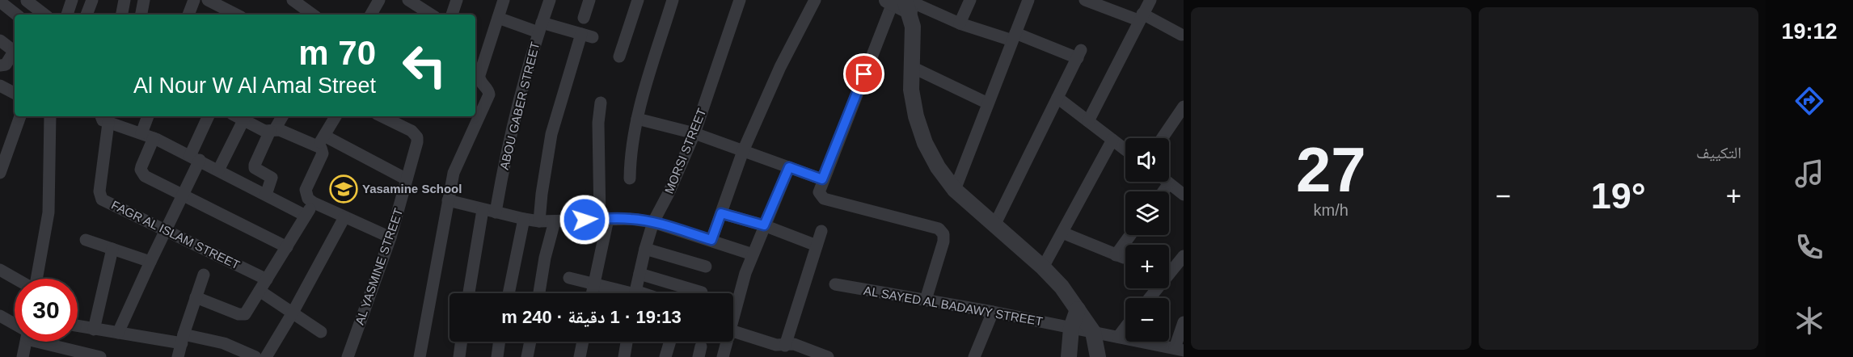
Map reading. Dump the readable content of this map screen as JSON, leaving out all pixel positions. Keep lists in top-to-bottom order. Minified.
{"streets":{"street":["ABOU GABER STREET","MORSI STREET","FAGR AL ISLAM STREET","AL YASMINE STREET","AL SAYED AL BADAWY STREET"]},"places":{"school or university":["Yasamine School"]},"page":{"tabs":"19:12","tile":["التكييف",["27","km/h"]],"turn":["70 m","Al Nour W Al Amal Street"],"map_buttons":["+","−"],"heat":["−","19°","+"],"limit":"30","trip":"19:13 · 1 دقيقة · 240 m"}}
